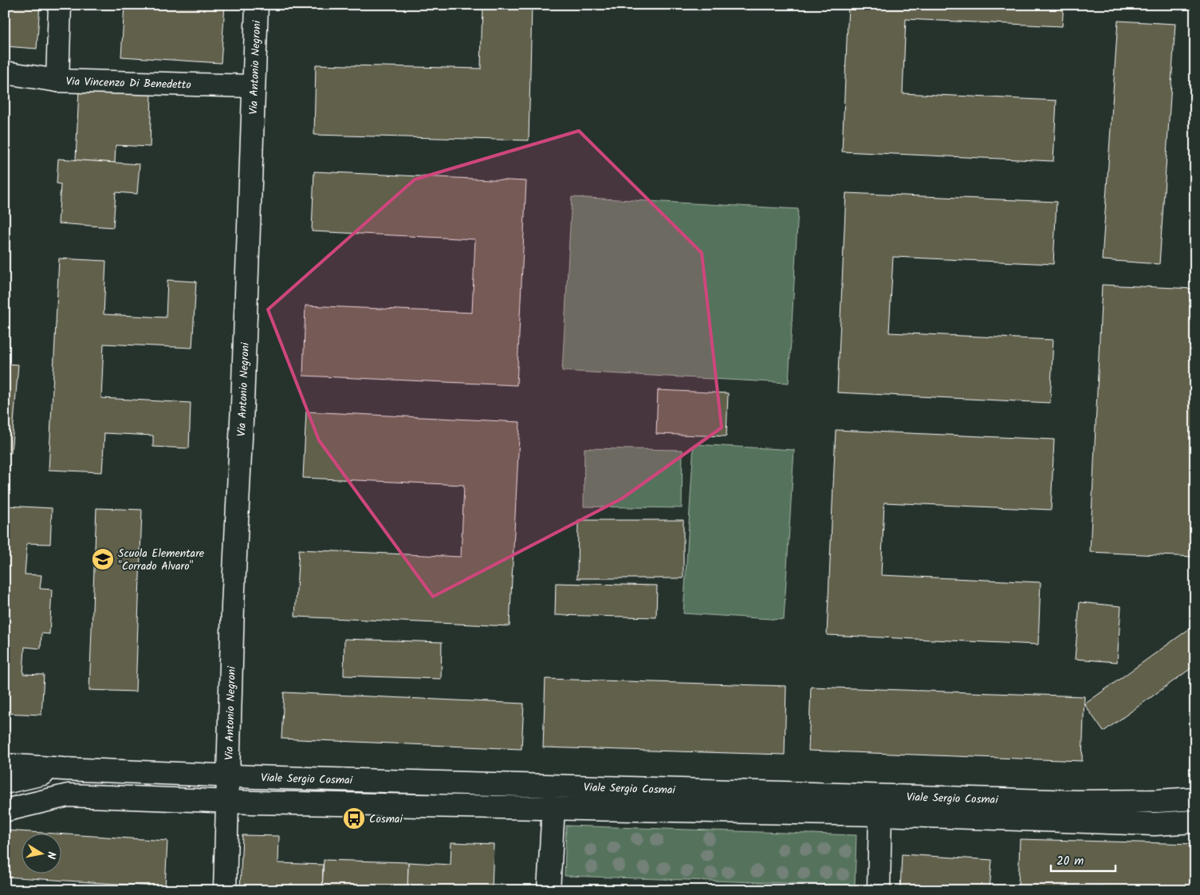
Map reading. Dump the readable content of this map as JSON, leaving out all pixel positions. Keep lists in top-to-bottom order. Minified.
{"streets":{"street":["Via Antonio Negroni","Via Vincenzo Di Benedetto","Viale Sergio Cosmai"]},"crossings":[["Via Antonio Negroni","Via Vincenzo Di Benedetto"],["Via Antonio Negroni","Viale Sergio Cosmai"]],"places":{"school or university":["Scuola Elementare \"Corrado Alvaro\""],"bus stop":["Cosmai"]},"scale_bar":"20 m","north":"right"}
